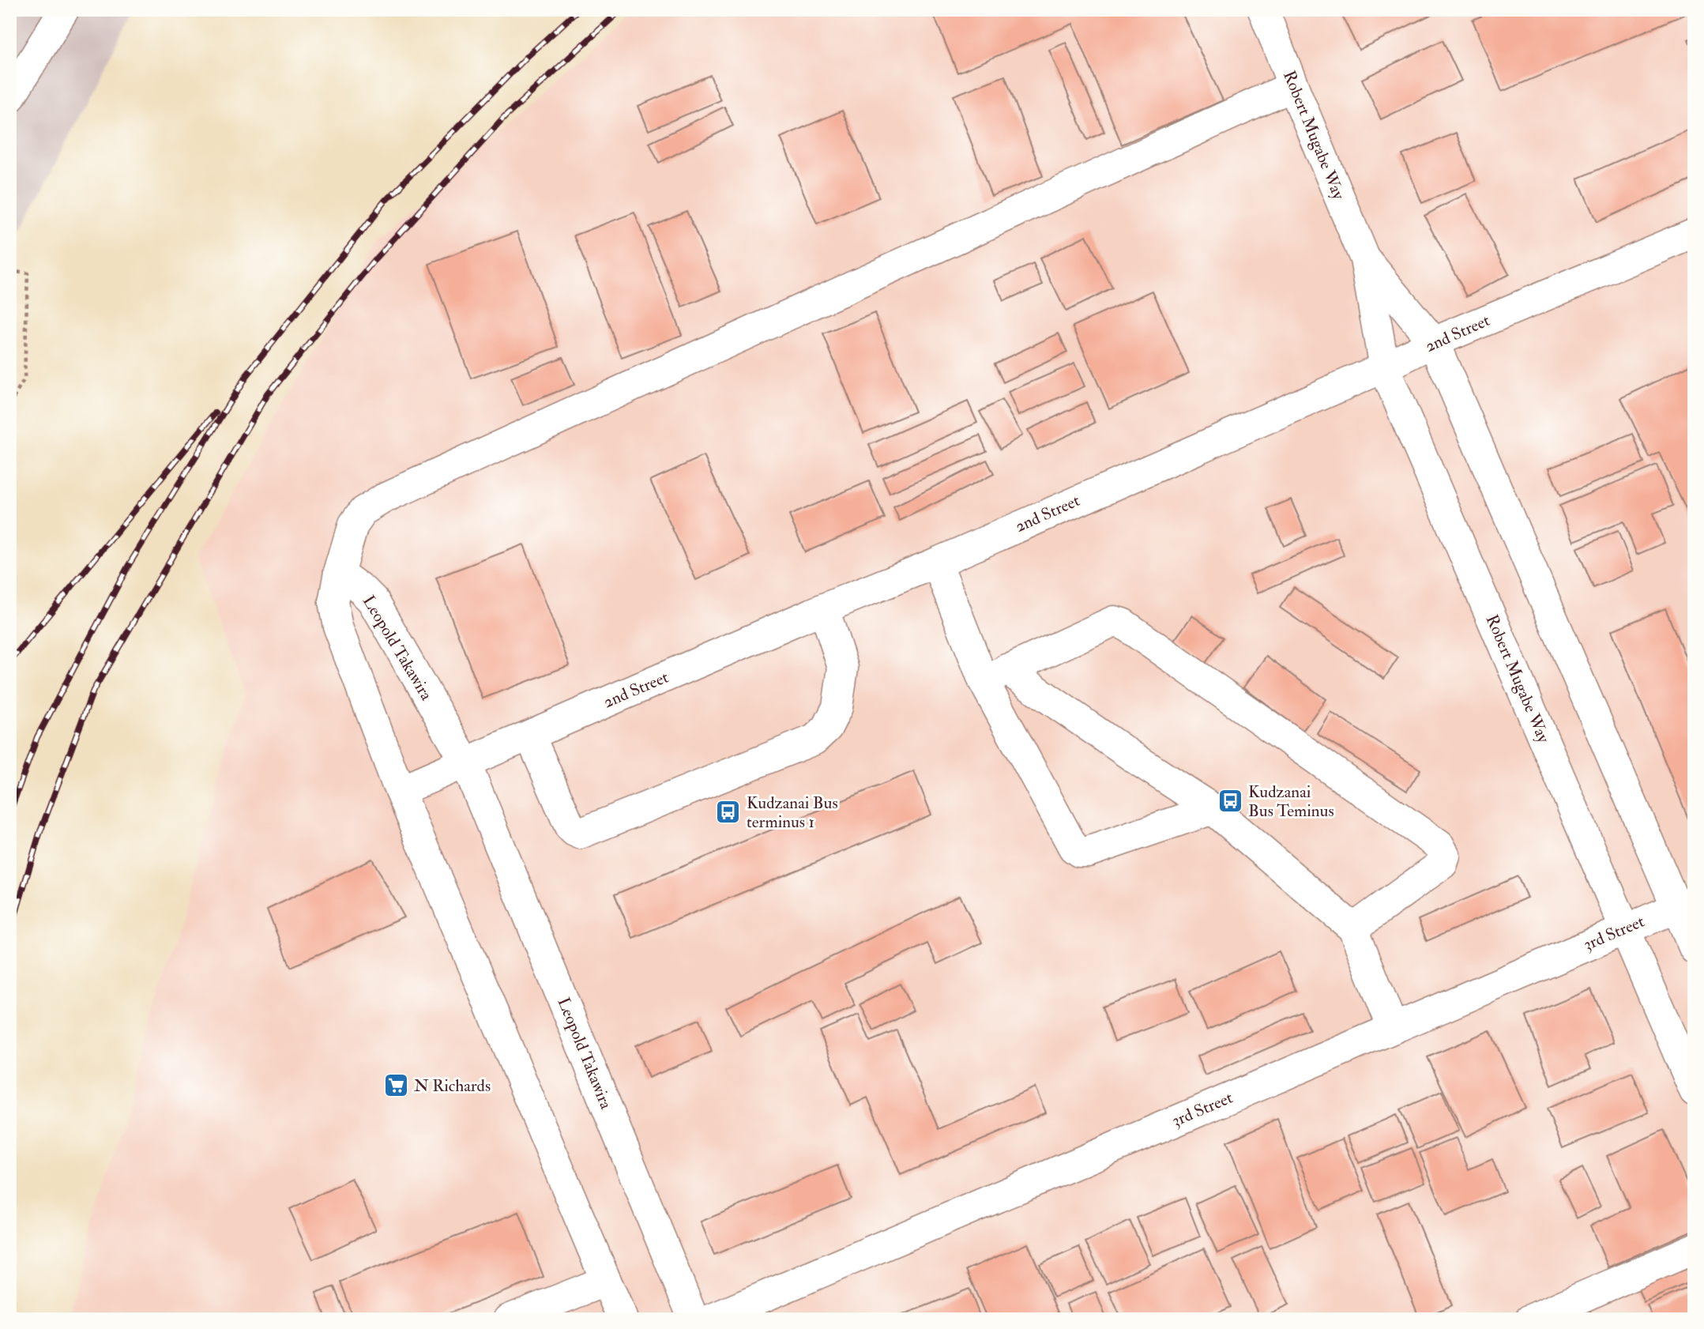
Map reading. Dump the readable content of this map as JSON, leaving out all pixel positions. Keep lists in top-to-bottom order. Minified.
{"streets":{"street":["Robert Mugabe Way","2nd Street","Leopold Takawira","3rd Street"]},"crossings":[["Robert Mugabe Way","2nd Street"],["Robert Mugabe Way","3rd Street"],["2nd Street","Leopold Takawira"]],"places":{"bus stop":["Kudzanai Bus Teminus","Kudzanai Bus terminus 1"],"supermarket":["N Richards"]}}
